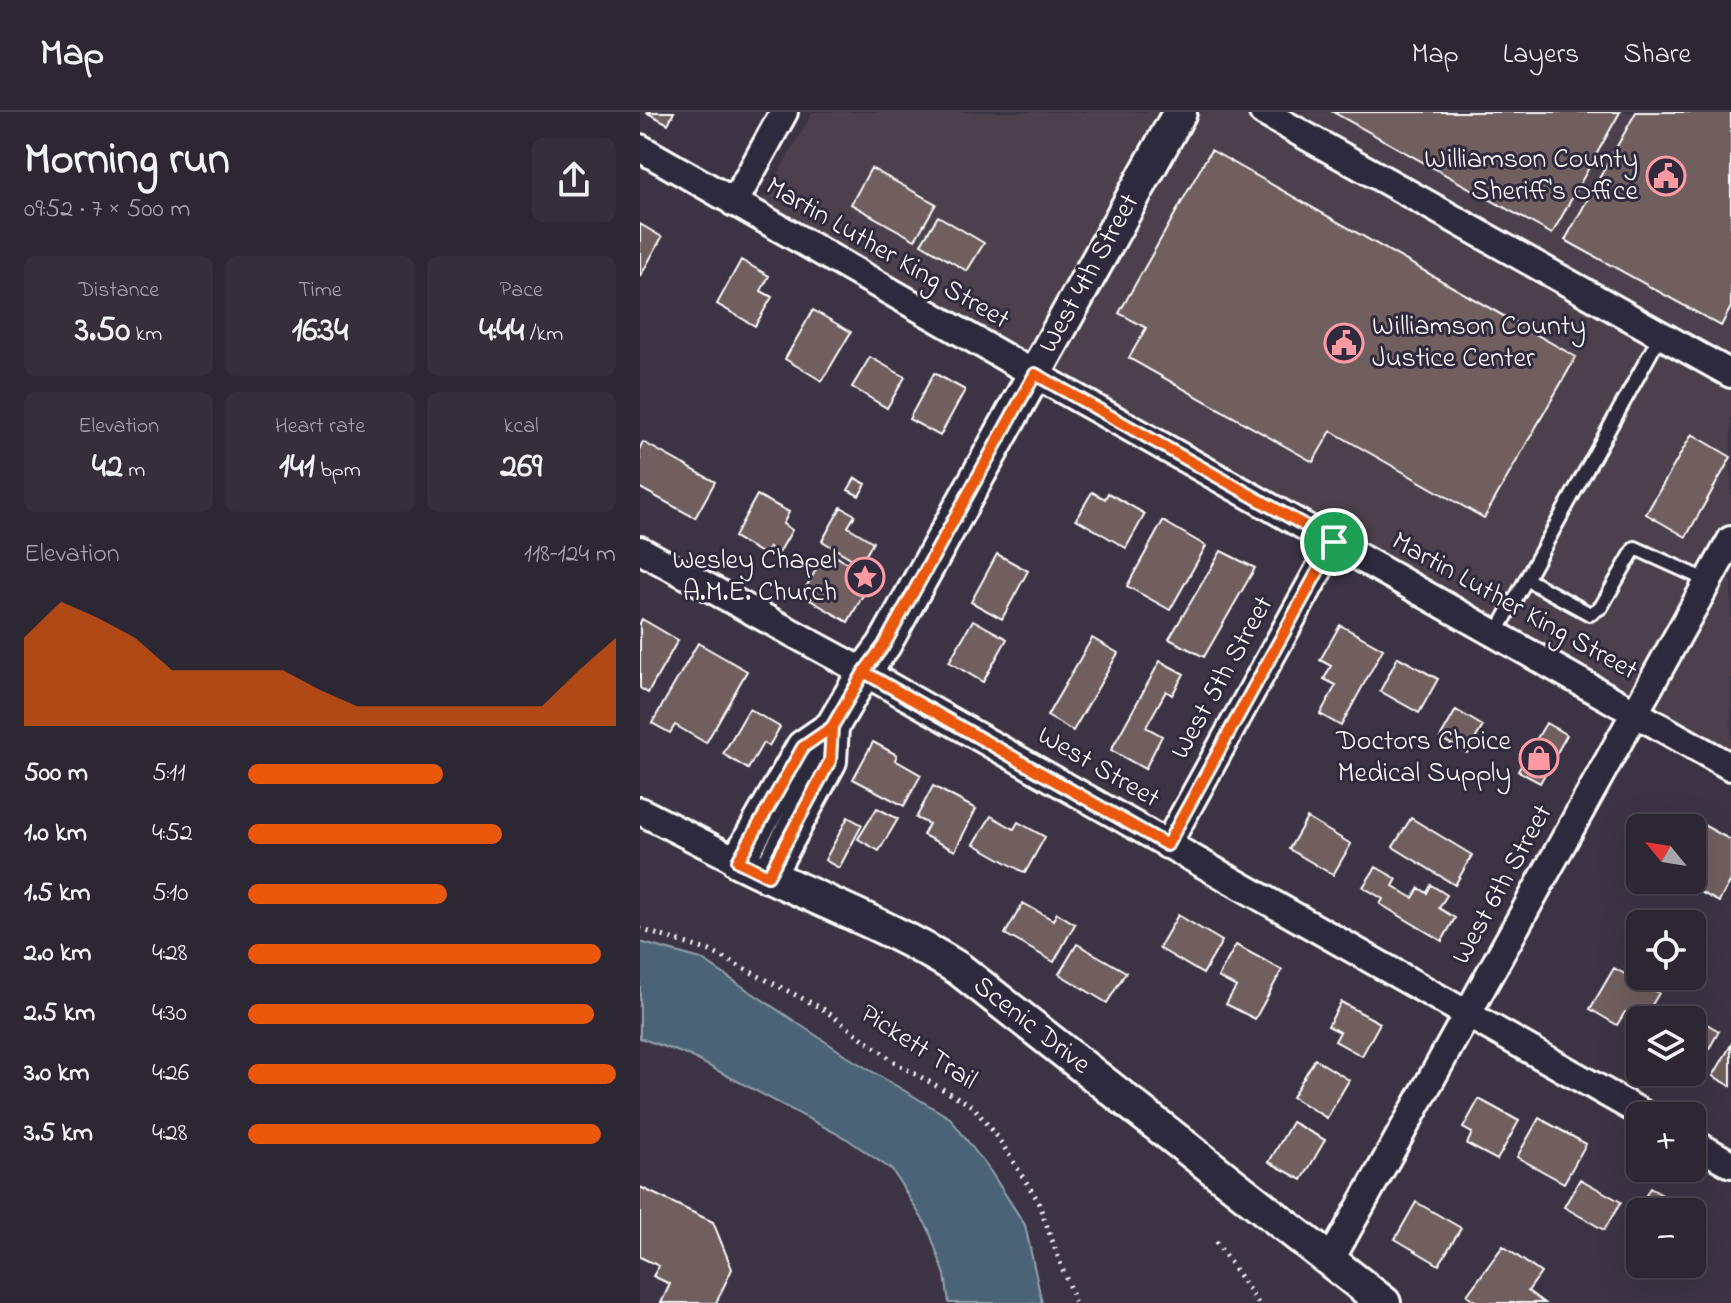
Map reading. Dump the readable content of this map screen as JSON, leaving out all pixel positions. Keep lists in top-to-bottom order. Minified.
{"streets":{"street":["Martin Luther King Street","West 4th Street","West 5th Street","West Street","West 6th Street","Scenic Drive"],"path":["Pickett Trail"]},"crossings":[["Martin Luther King Street","West 4th Street"],["Martin Luther King Street","West 5th Street"],["Martin Luther King Street","West 6th Street"],["West 4th Street","West Street"],["West 4th Street","Scenic Drive"],["West 5th Street","West Street"],["West Street","West 6th Street"],["West 6th Street","Scenic Drive"]],"places":{"public building":["Williamson County Sheriff's Office","Williamson County Justice Center"],"place":["Wesley Chapel A.M.E. Church"],"shop":["Doctors Choice Medical Supply"]},"north":"top left","page":{"header":"Map","nav":["Map","Layers","Share"],"heading":["Morning run","09:52 · 7 × 500 m"],"stats":[["Distance","3.50 km"],["Time","16:34"],["Pace","4:44 /km"],["Elevation","42 m"],["Heart rate","141 bpm"],["kcal","269"]],"chart":["Elevation","118–124 m"],"list":[{"name":"500 m","note":"5:11"},{"name":"1.0 km","note":"4:52"},{"name":"1.5 km","note":"5:10"},{"name":"2.0 km","note":"4:28"},{"name":"2.5 km","note":"4:30"},{"name":"3.0 km","note":"4:26"},{"name":"3.5 km","note":"4:28"}],"map_buttons":["+","−"]}}
